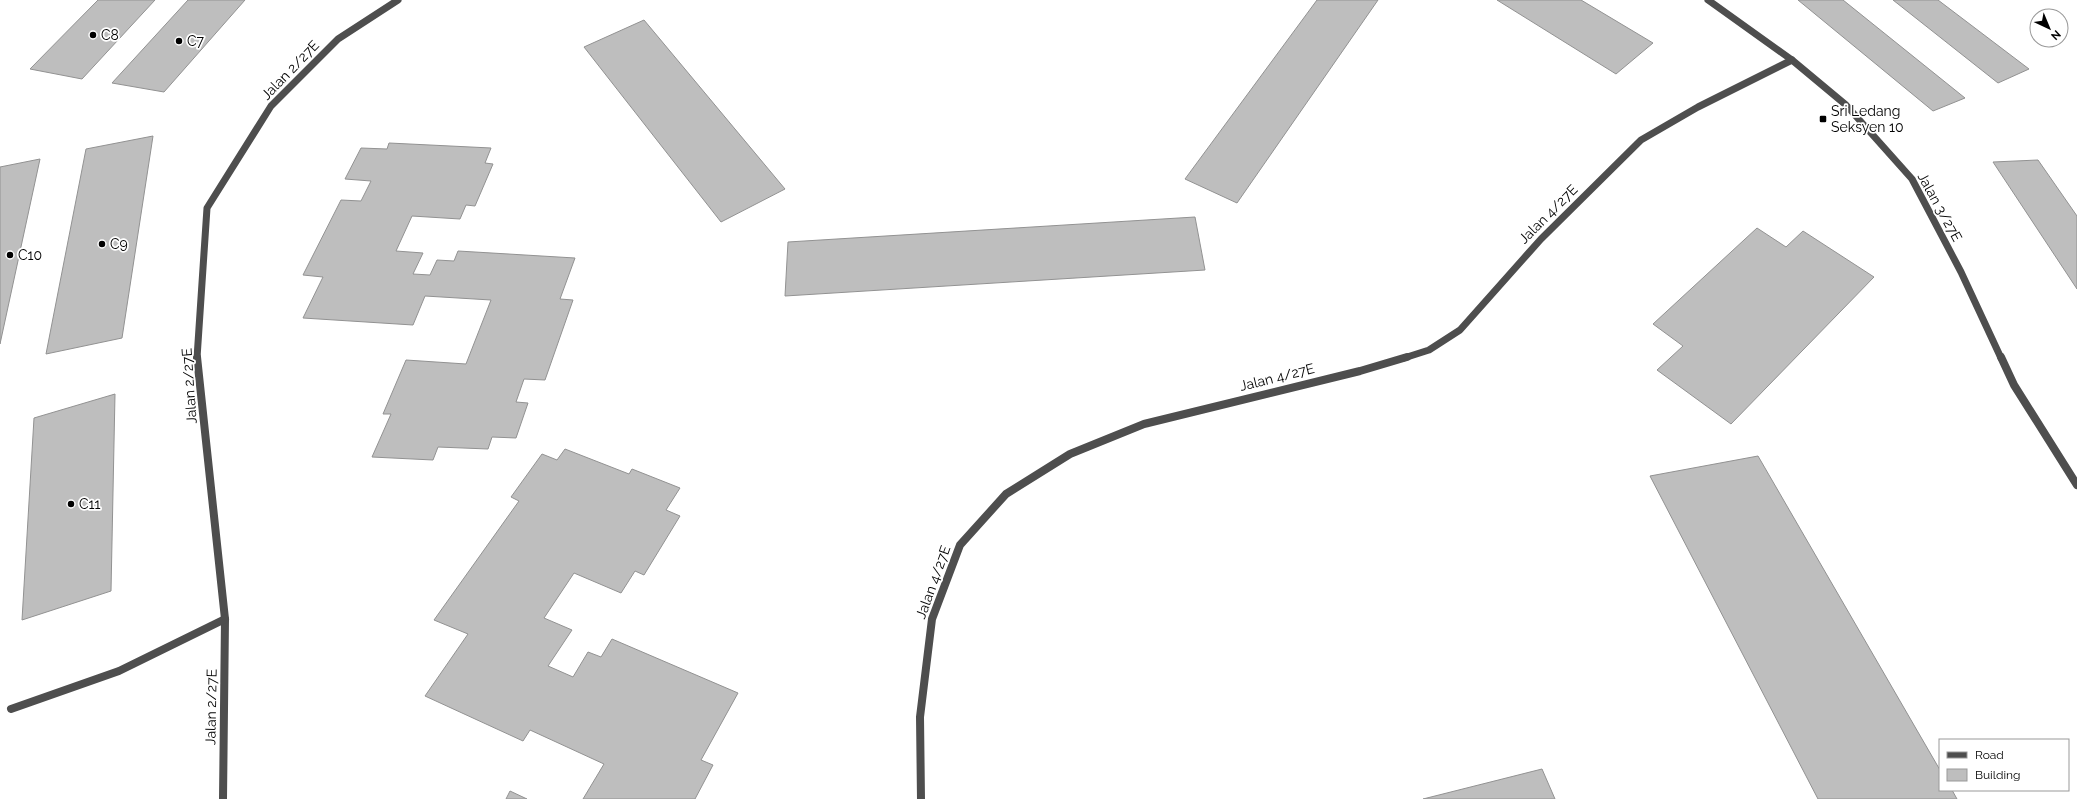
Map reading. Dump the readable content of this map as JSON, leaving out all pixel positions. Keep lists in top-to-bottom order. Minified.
{"streets":{"street":["Jalan 2/27E","Jalan 3/27E","Jalan 4/27E"]},"crossings":[["Jalan 3/27E","Jalan 4/27E"]],"places":{"other":["C8","C7","C9","C10","C11"],"transit":["Sri Ledang Seksyen 10"]},"legend":["Road","Building"],"north":"bottom right"}
